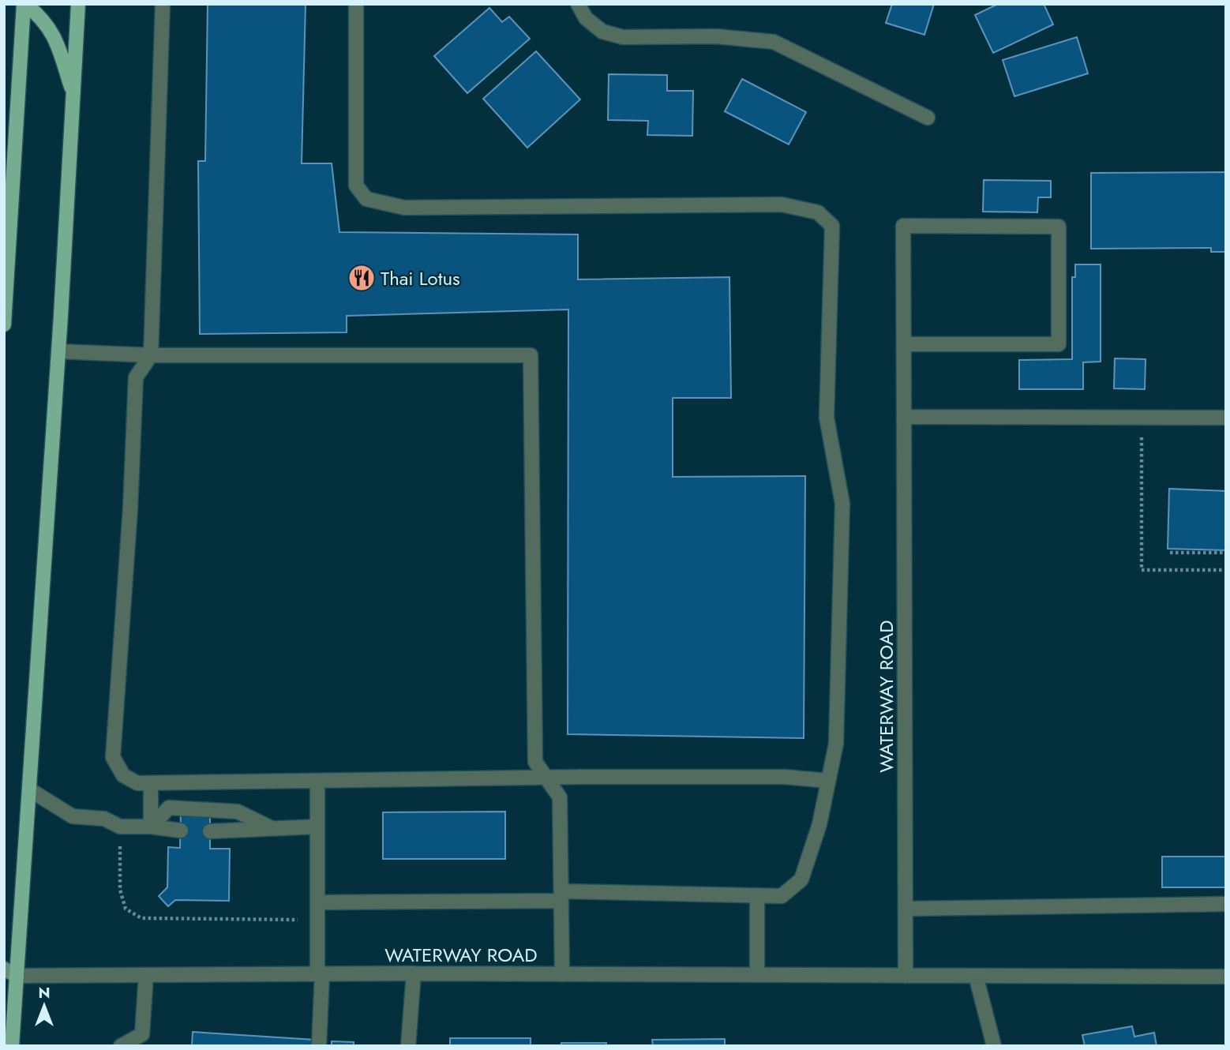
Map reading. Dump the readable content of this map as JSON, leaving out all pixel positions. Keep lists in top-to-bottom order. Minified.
{"streets":{"street":["WATERWAY ROAD"]},"places":{"restaurant":["Thai Lotus"]},"north":"top"}
